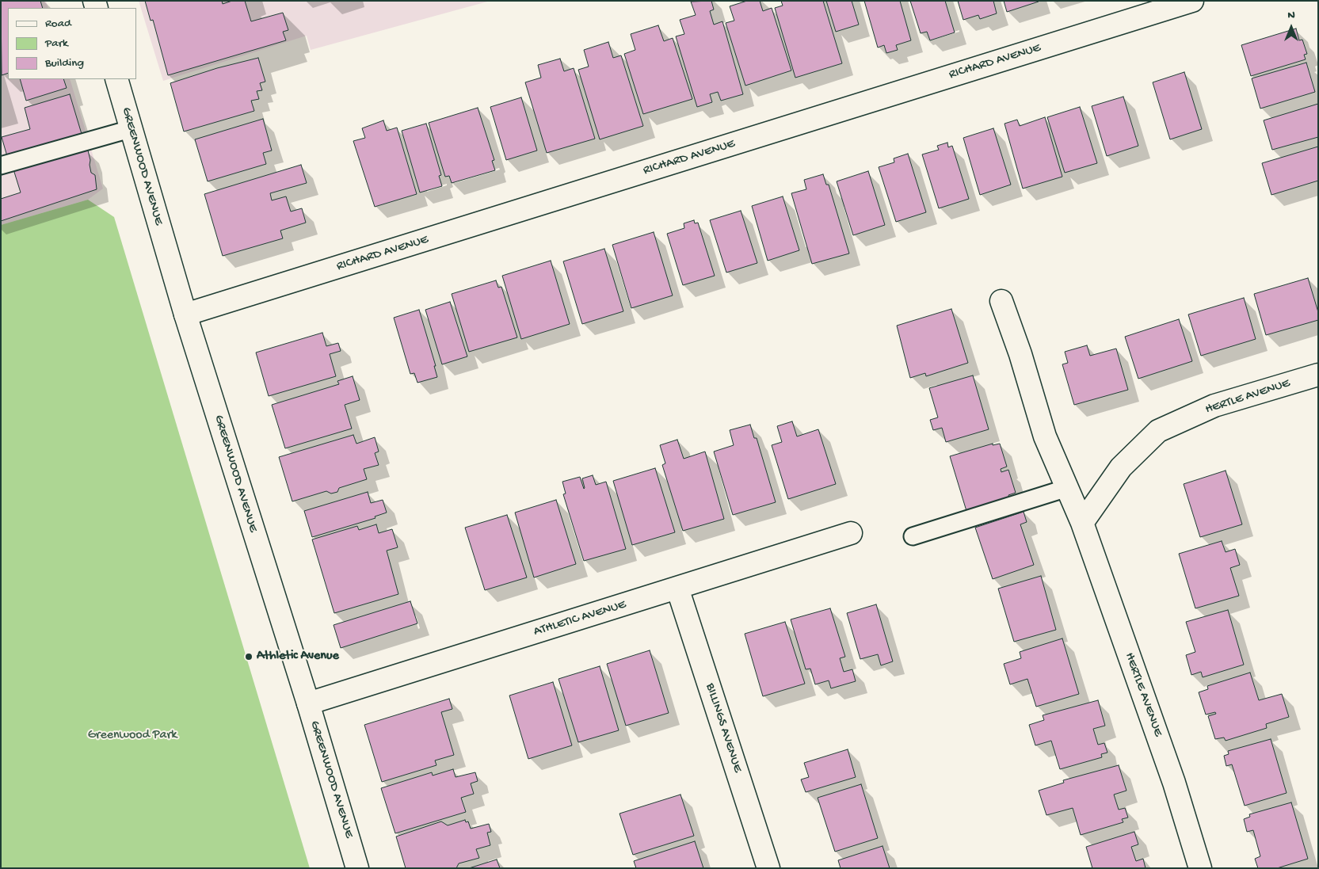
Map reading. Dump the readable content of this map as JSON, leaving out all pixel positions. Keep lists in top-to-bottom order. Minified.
{"streets":{"street":["RICHARD AVENUE","GREENWOOD AVENUE","HERTLE AVENUE","ATHLETIC AVENUE","BILLINGS AVENUE"]},"crossings":[["RICHARD AVENUE","GREENWOOD AVENUE"],["GREENWOOD AVENUE","ATHLETIC AVENUE"],["ATHLETIC AVENUE","BILLINGS AVENUE"]],"parks":["Greenwood Park"],"places":["Athletic Avenue"],"legend":["Road","Park","Building"],"north":"top"}
